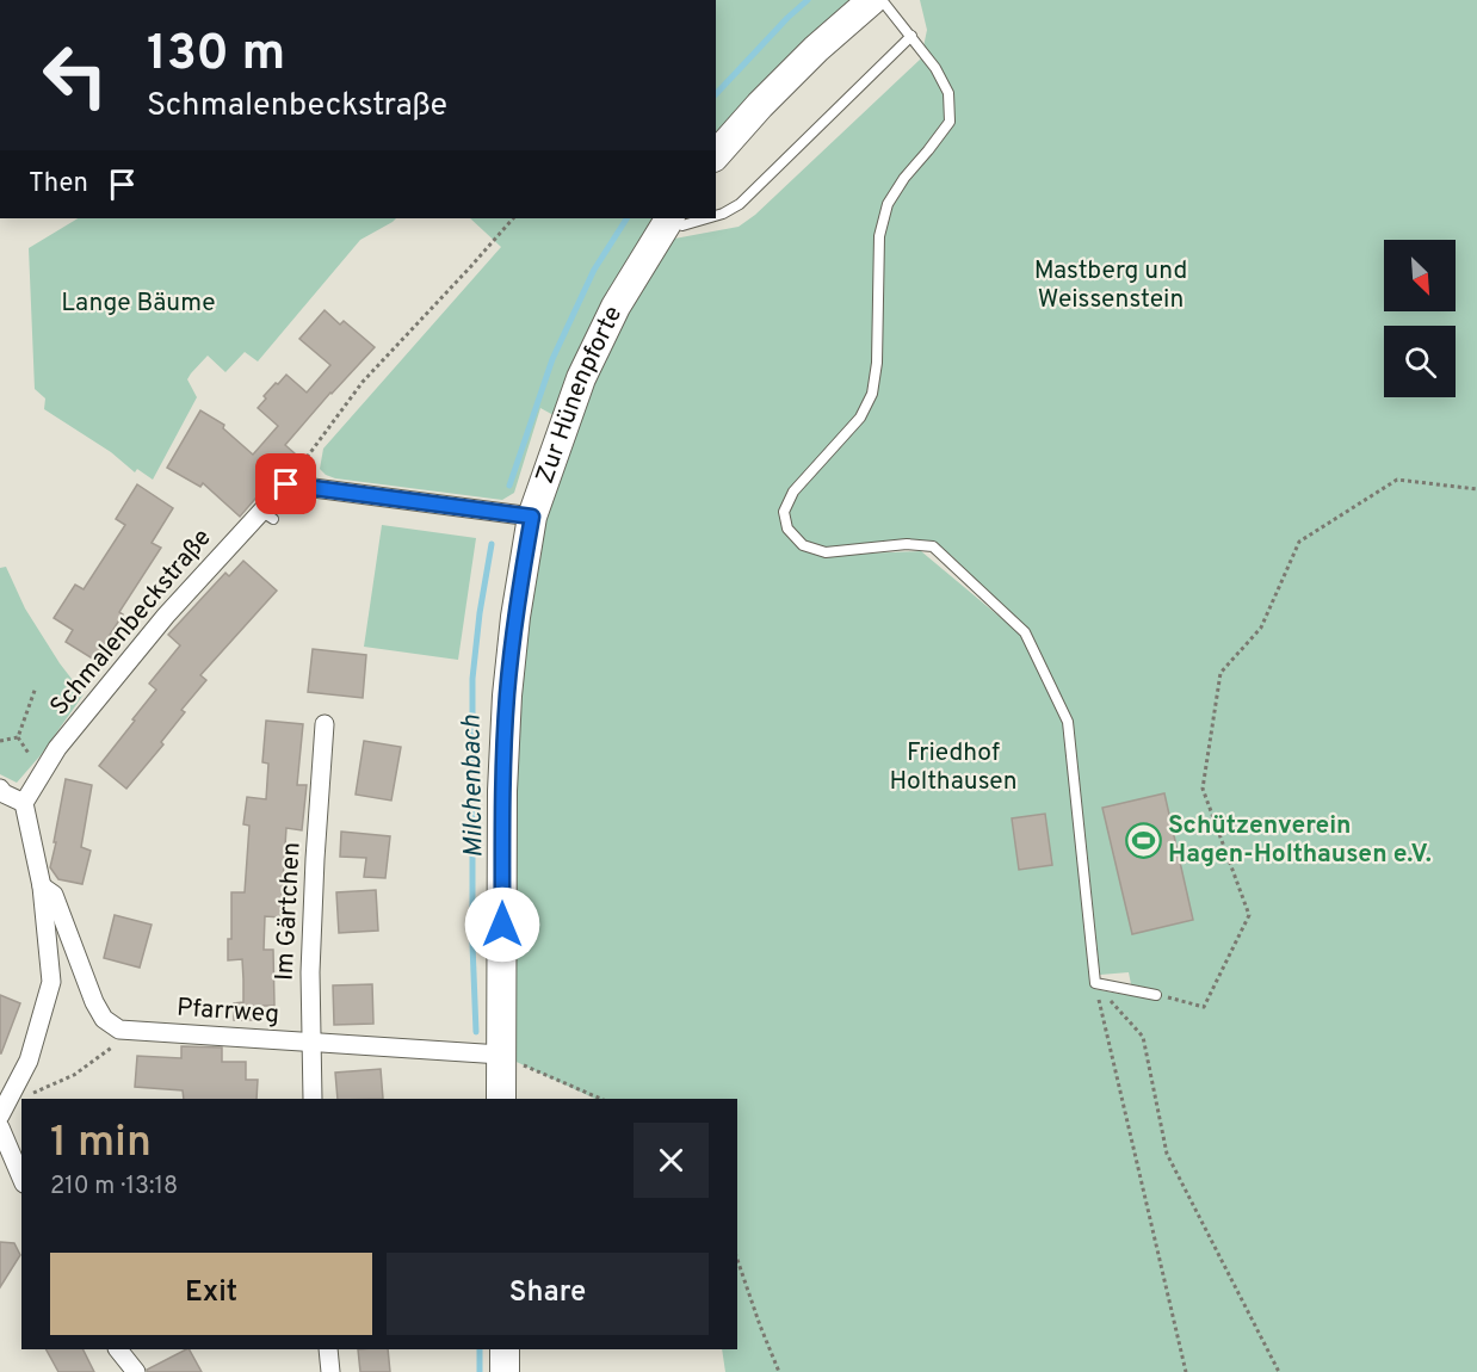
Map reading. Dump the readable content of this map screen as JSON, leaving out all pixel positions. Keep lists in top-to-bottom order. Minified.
{"streets":{"main road":["Zur Hünenpforte"],"street":["Schmalenbeckstraße","Im Gärtchen","Pfarrweg"]},"crossings":[["Zur Hünenpforte","Pfarrweg"],["Im Gärtchen","Pfarrweg"]],"water":["Milchenbach"],"parks":["Mastberg und Weissenstein","Lange Bäume","Friedhof Holthausen"],"places":{"sports":["Schützenverein Hagen-Holthausen e.V."]},"north":"bottom right","page":{"turn":["130 m","Schmalenbeckstraße"],"then":"Then","heading":["1 min","210 m · 13:18"],"buttons":["Exit","Share"]}}
